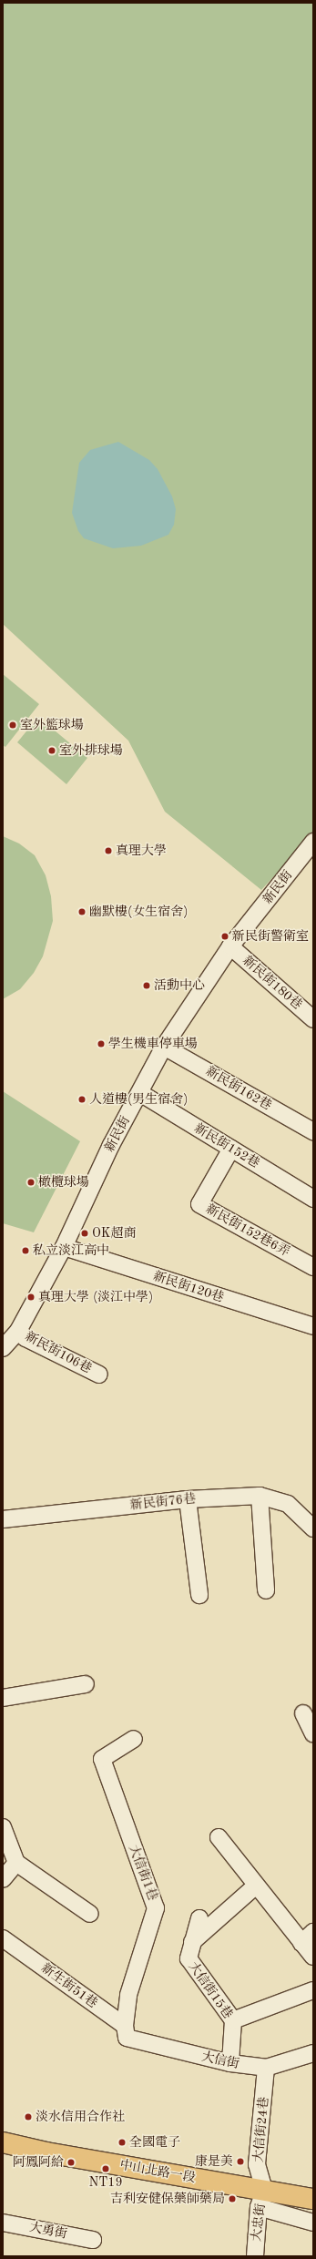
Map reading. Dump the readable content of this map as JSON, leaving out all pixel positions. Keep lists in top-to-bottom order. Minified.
{"streets":{"main road":["中山北路一段"],"street":["新民街","新民街180巷","新民街162巷","新民街152巷","新民街152巷6弄","新民街120巷","新民街106巷","新民街76巷","大信街1巷","新生街51巷","大信街15巷","大信街","大信街24巷","大忠街","大勇街"]},"crossings":[["新民街","新民街180巷"],["新民街","新民街162巷"],["新民街","新民街152巷"],["新民街","新民街120巷"],["新民街","新民街106巷"],["新民街152巷","新民街152巷6弄"],["大信街1巷","新生街51巷"],["大信街1巷","大信街"],["新生街51巷","大信街"],["大信街15巷","大信街"],["大信街","大信街24巷"],["大信街24巷","中山北路一段"],["大信街24巷","大忠街"],["中山北路一段","大忠街"]],"places":["室外籃球場","室外排球場","真理大學","幽默樓(女生宿舍)","新民街警衛室","活動中心","學生機車停車場","人道樓(男生宿舍)","橄欖球場","OK超商","私立淡江高中","真理大學 (淡江中學)","淡水信用合作社","全國電子","康是美","阿鳳阿給","NT19","吉利安健保藥師藥局"]}
